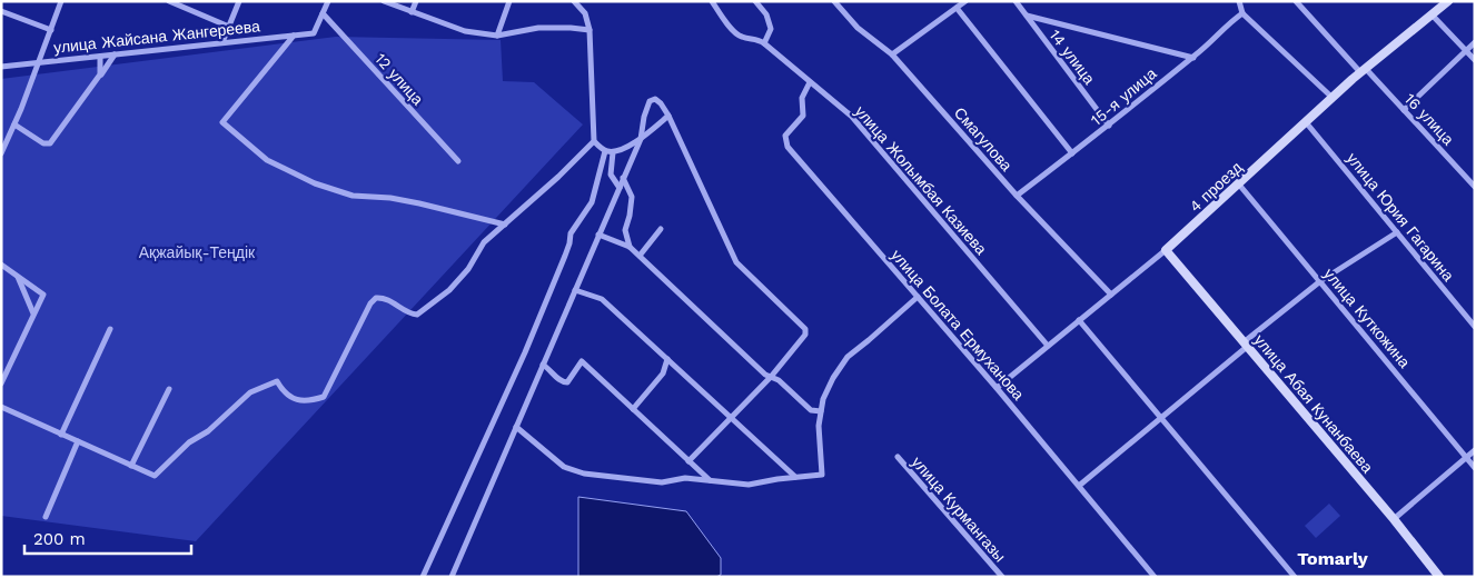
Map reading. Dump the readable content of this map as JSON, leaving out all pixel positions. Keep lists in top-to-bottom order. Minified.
{"streets":{"street":["улица Жайсана Жангереева","14 улица","12 улица","15-я улица","16 улица","Смагулова","улица Жолымбая Казиева","4 проезд","улица Юрия Гагарина","улица Куткожина","улица Болата Ермуханова","улица Абая Кунанбаева","улица Курмангазы"]},"crossings":[["улица Жайсана Жангереева","12 улица"],["14 улица","15-я улица"],["15-я улица","Смагулова"],["16 улица","4 проезд"],["Смагулова","4 проезд"],["улица Жолымбая Казиева","4 проезд"],["улица Жолымбая Казиева","улица Болата Ермуханова"],["4 проезд","улица Юрия Гагарина"],["4 проезд","улица Куткожина"],["4 проезд","улица Болата Ермуханова"],["4 проезд","улица Абая Кунанбаева"]],"districts":["Tomarly"],"parks":["Ақжайық-Теңдік"],"scale_bar":"200 m"}
